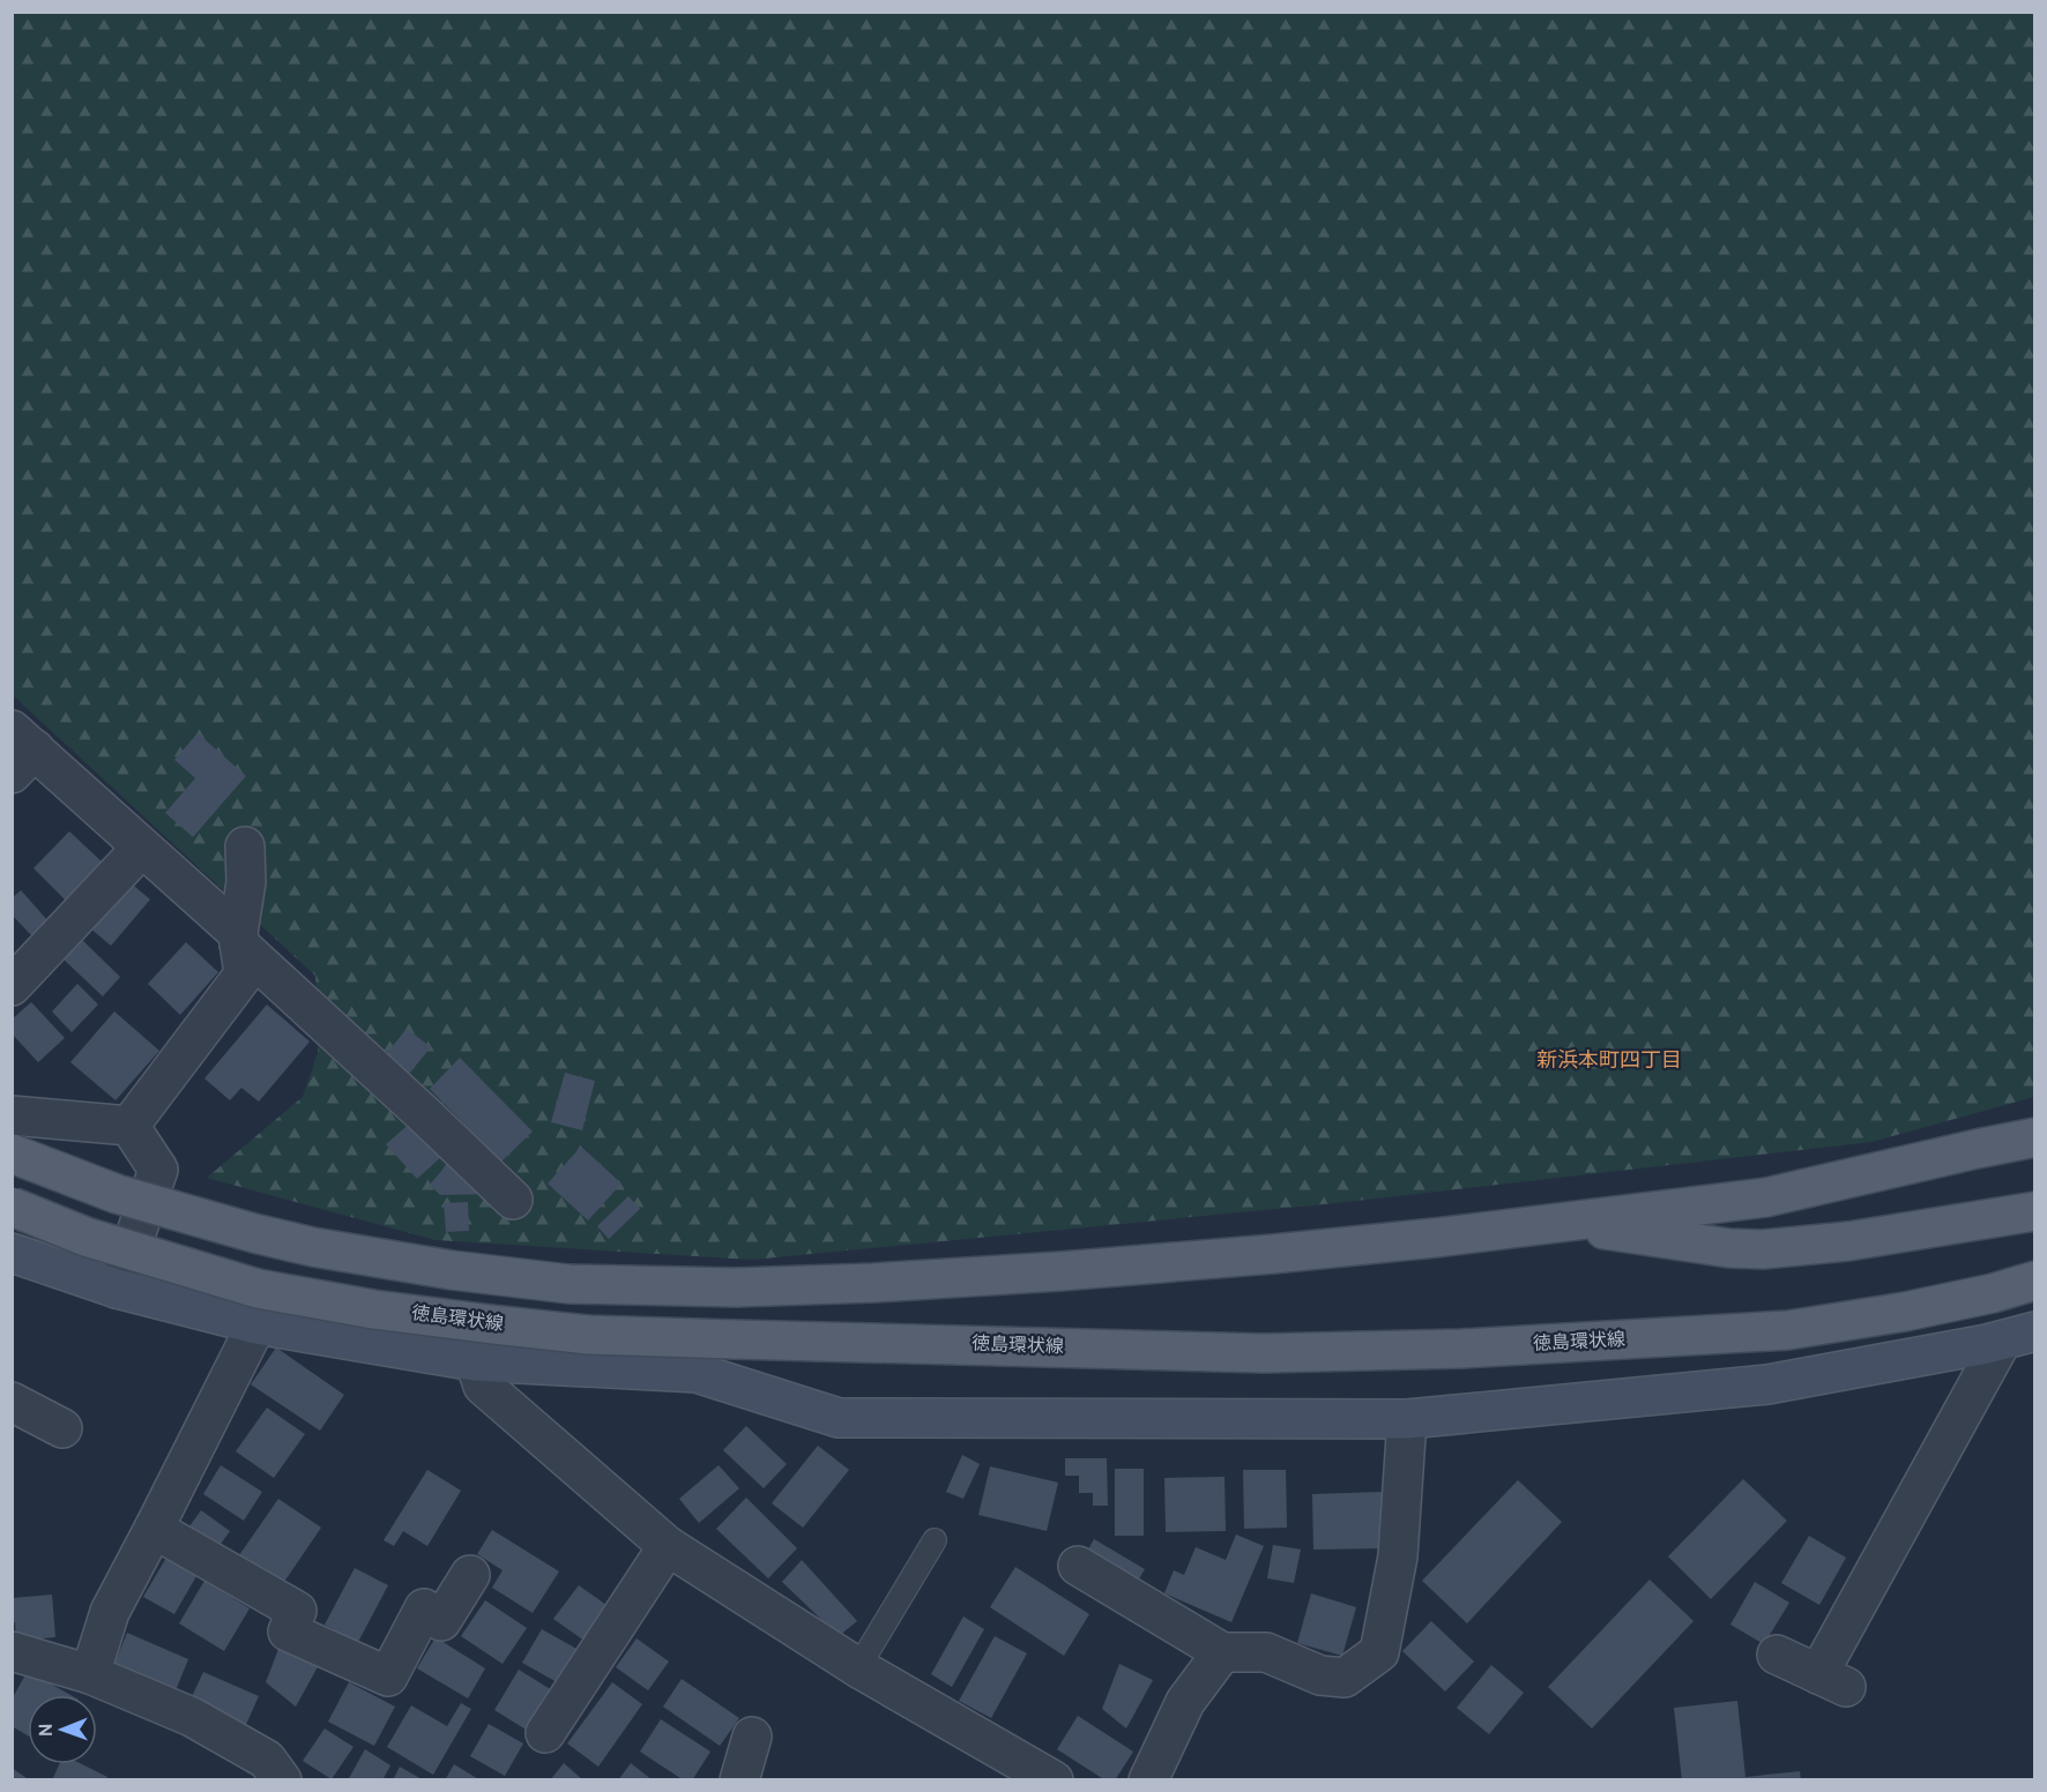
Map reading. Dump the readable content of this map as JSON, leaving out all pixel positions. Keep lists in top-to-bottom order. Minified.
{"streets":{"main road":["徳島環状線"]},"districts":["新浜本町四丁目"],"north":"left"}
